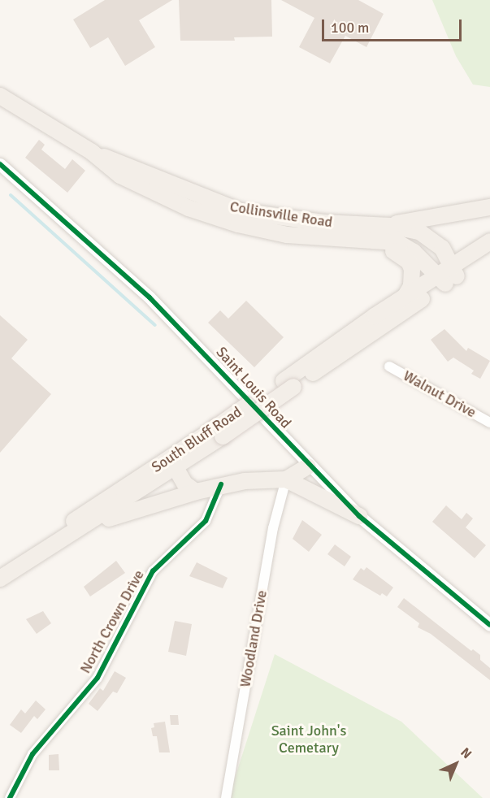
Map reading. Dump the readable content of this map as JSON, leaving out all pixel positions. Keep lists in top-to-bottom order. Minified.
{"streets":{"main road":["Collinsville Road","South Bluff Road"],"street":["Saint Louis Road","Walnut Drive","North Crown Drive","Woodland Drive"]},"crossings":[["Collinsville Road","South Bluff Road"]],"parks":["Saint John's Cemetary"],"scale_bar":"100 m","north":"top right"}
